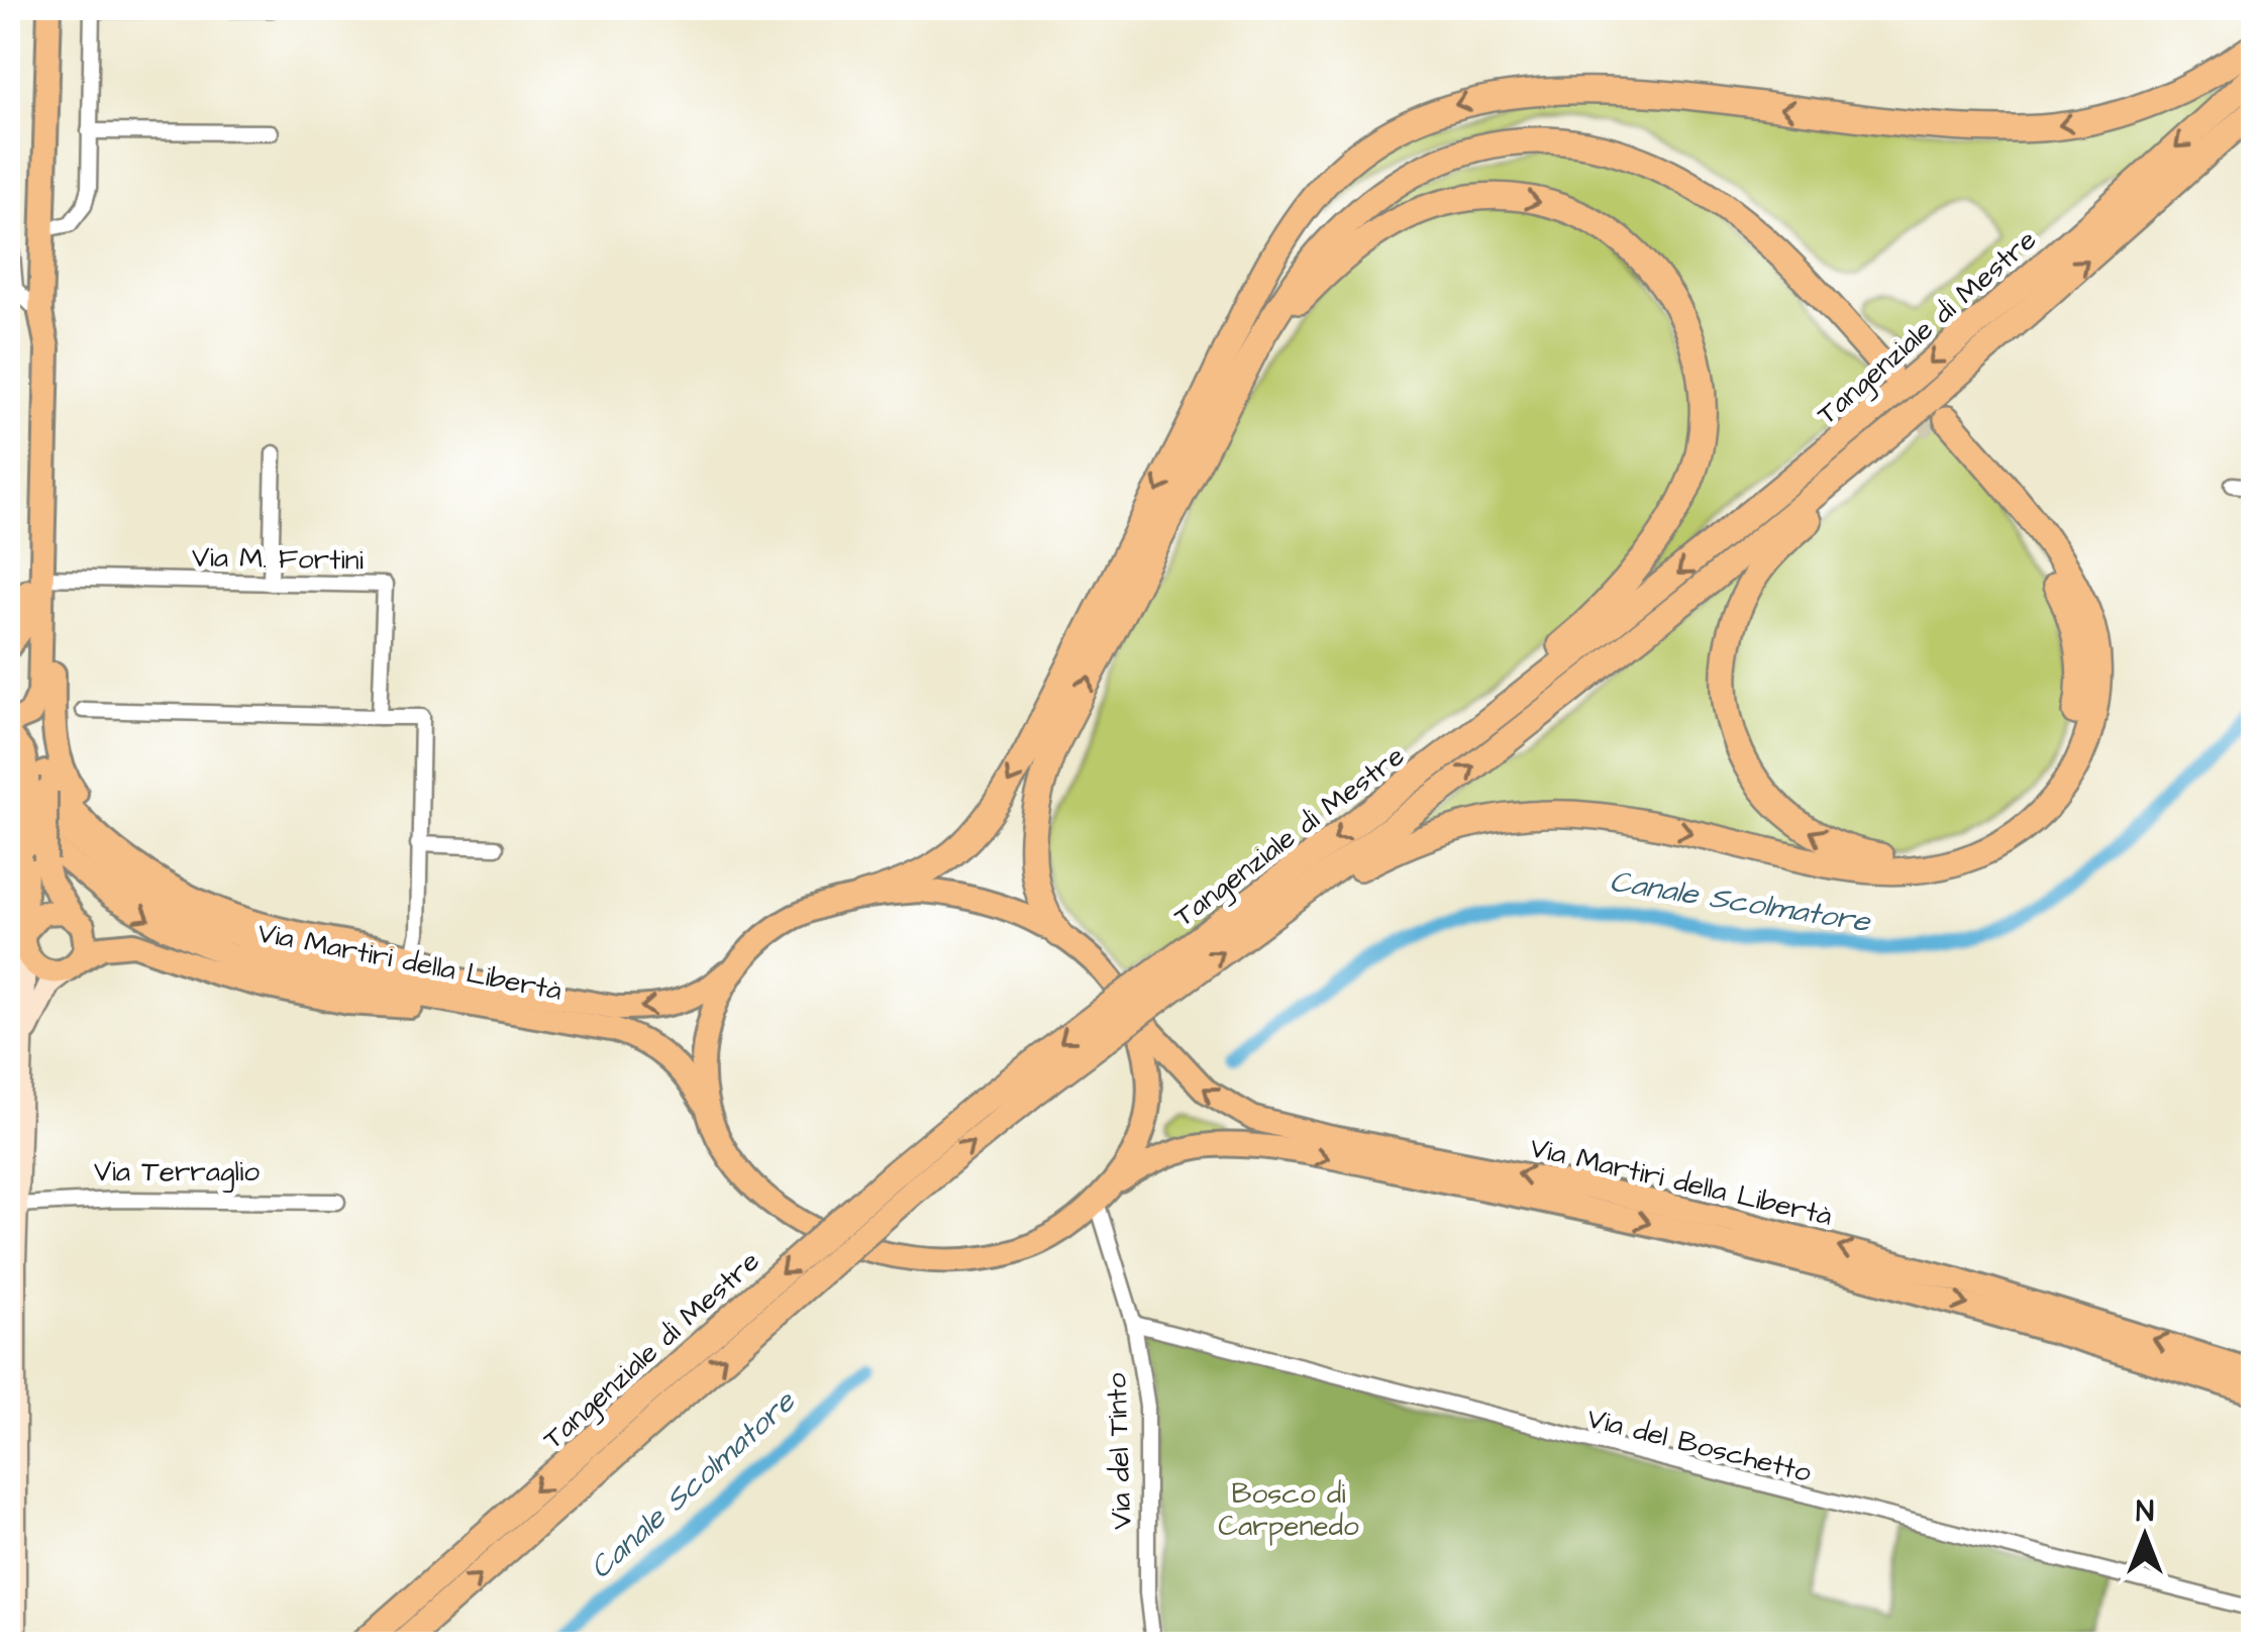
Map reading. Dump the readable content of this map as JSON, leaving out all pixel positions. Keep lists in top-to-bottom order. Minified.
{"streets":{"highway":["Tangenziale di Mestre"],"main road":["Via Martiri della Libertà"],"street":["Via M. Fortini","Via Terraglio","Via del Boschetto","Via del Tinto"]},"crossings":[["Via Martiri della Libertà","Via del Tinto"],["Via del Boschetto","Via del Tinto"]],"water":["Canale Scolmatore"],"parks":["Bosco di Carpenedo"],"north":"top"}
